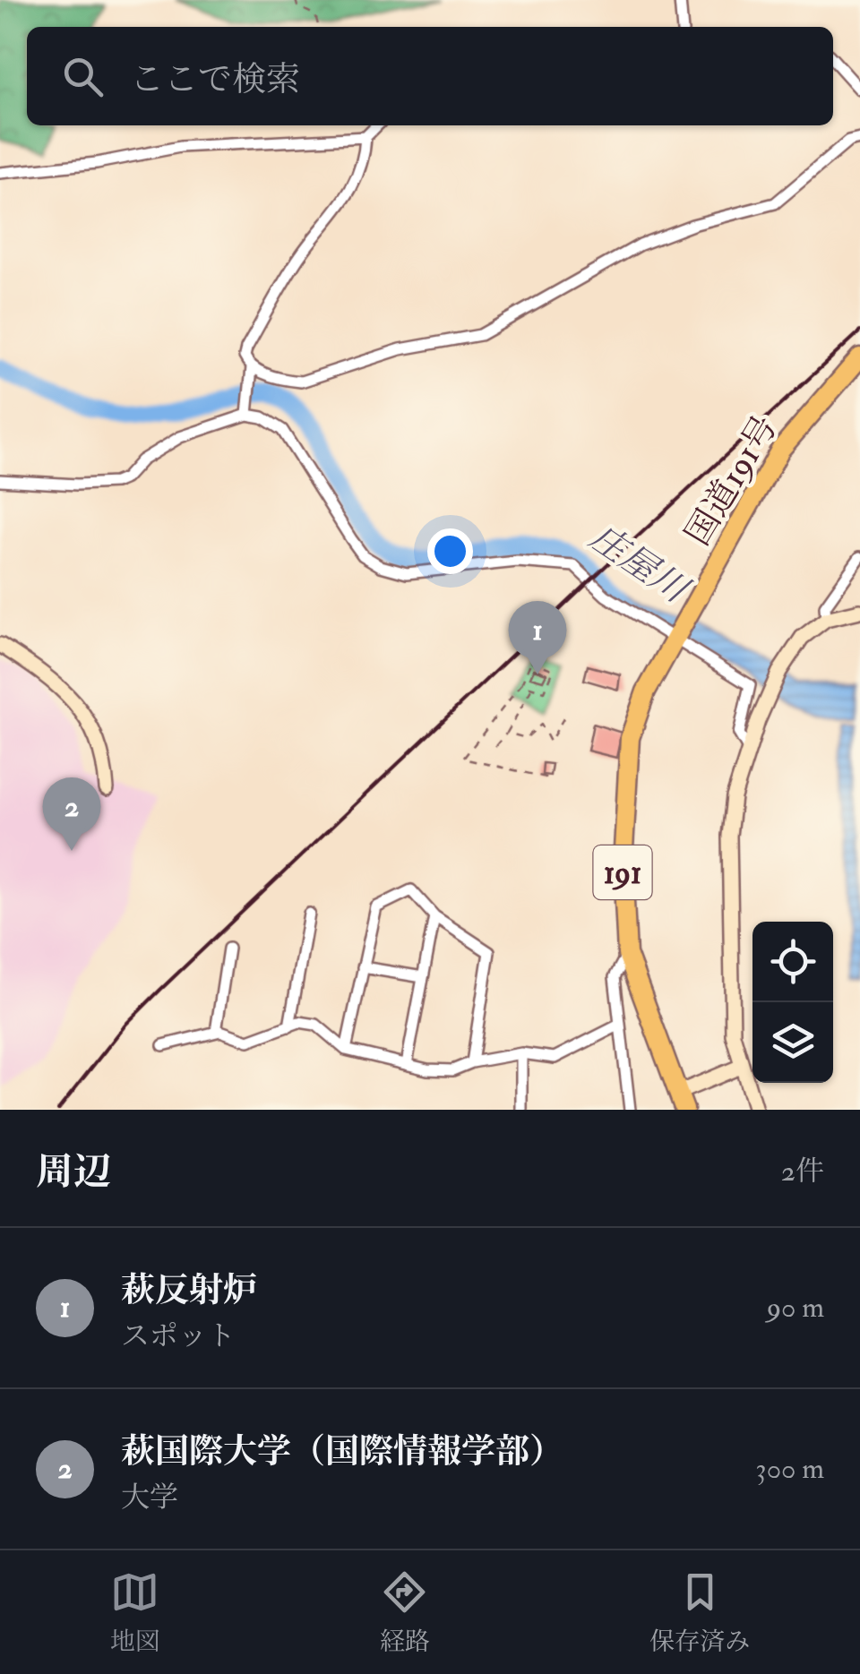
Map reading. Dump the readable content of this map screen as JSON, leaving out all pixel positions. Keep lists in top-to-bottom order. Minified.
{"streets":{"highway":["国道191号","191"]},"water":["庄屋川"],"page":{"search":"ここで検索","pins":["1","2"],"heading":["周辺","2件"],"list":[{"mark":"1","name":"萩反射炉","note":"スポット","value":"90 m"},{"mark":"2","name":"萩国際大学（国際情報学部）","note":"大学","value":"300 m"}],"nav":["地図","経路","保存済み"]}}
